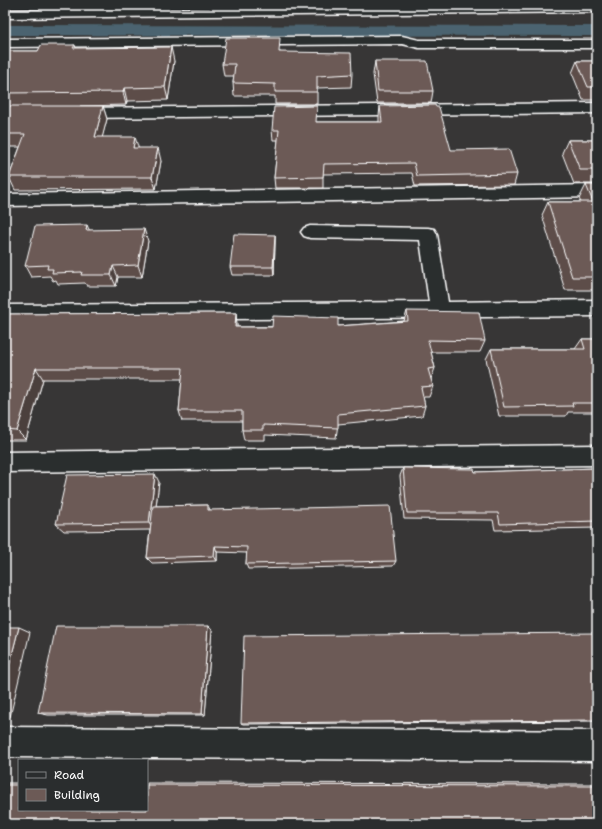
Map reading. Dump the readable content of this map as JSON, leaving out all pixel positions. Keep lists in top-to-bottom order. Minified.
{"legend":["Road","Building"]}
